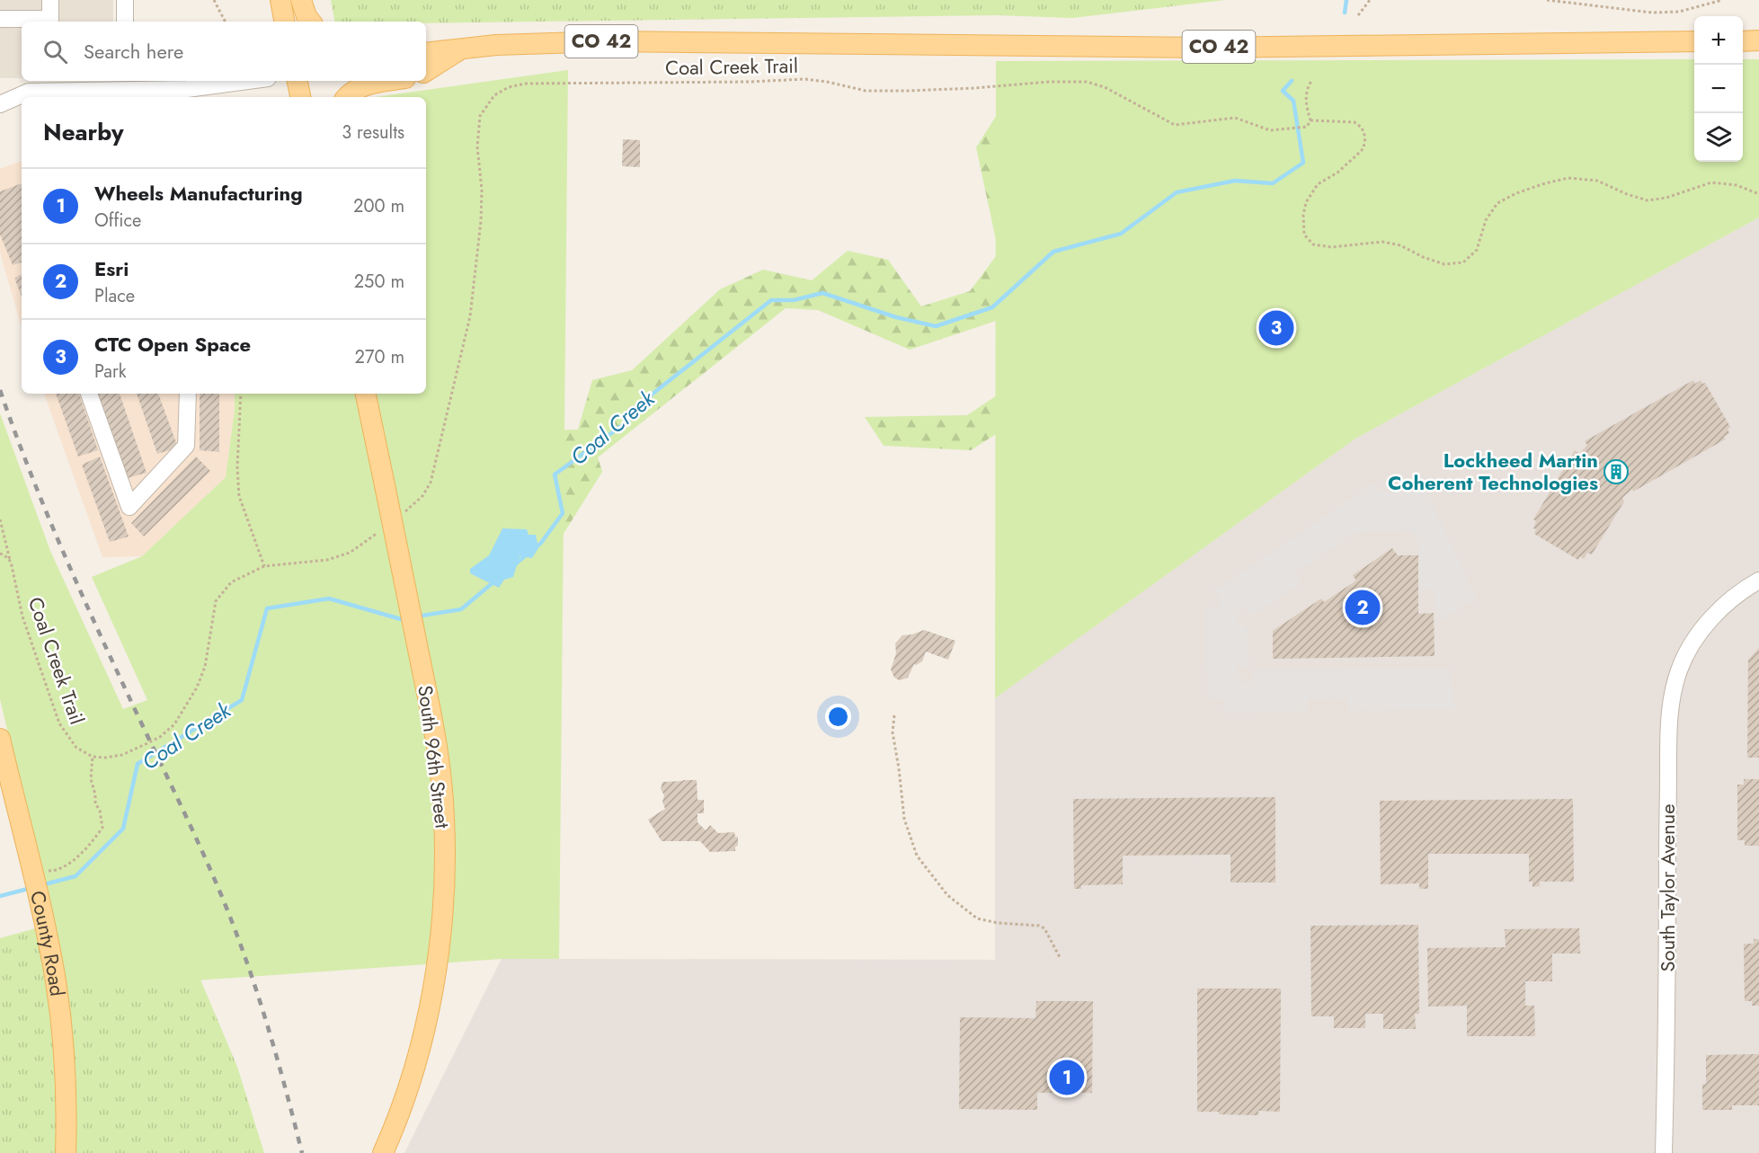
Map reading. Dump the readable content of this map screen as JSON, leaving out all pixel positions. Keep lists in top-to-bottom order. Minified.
{"streets":{"main road":["CO 42","South 96th Street","County Road"],"street":["South Taylor Avenue"],"path":["Coal Creek Trail"]},"water":["Coal Creek"],"places":{"building":["Lockheed Martin Coherent Technologies"]},"page":{"map_buttons":["+","−"],"search":"Search here","heading":["Nearby","3 results"],"list":[{"mark":"1","name":"Wheels Manufacturing","note":"Office","value":"200 m"},{"mark":"2","name":"Esri","note":"Place","value":"250 m"},{"mark":"3","name":"CTC Open Space","note":"Park","value":"270 m"}],"pins":["3","2","1"]}}
